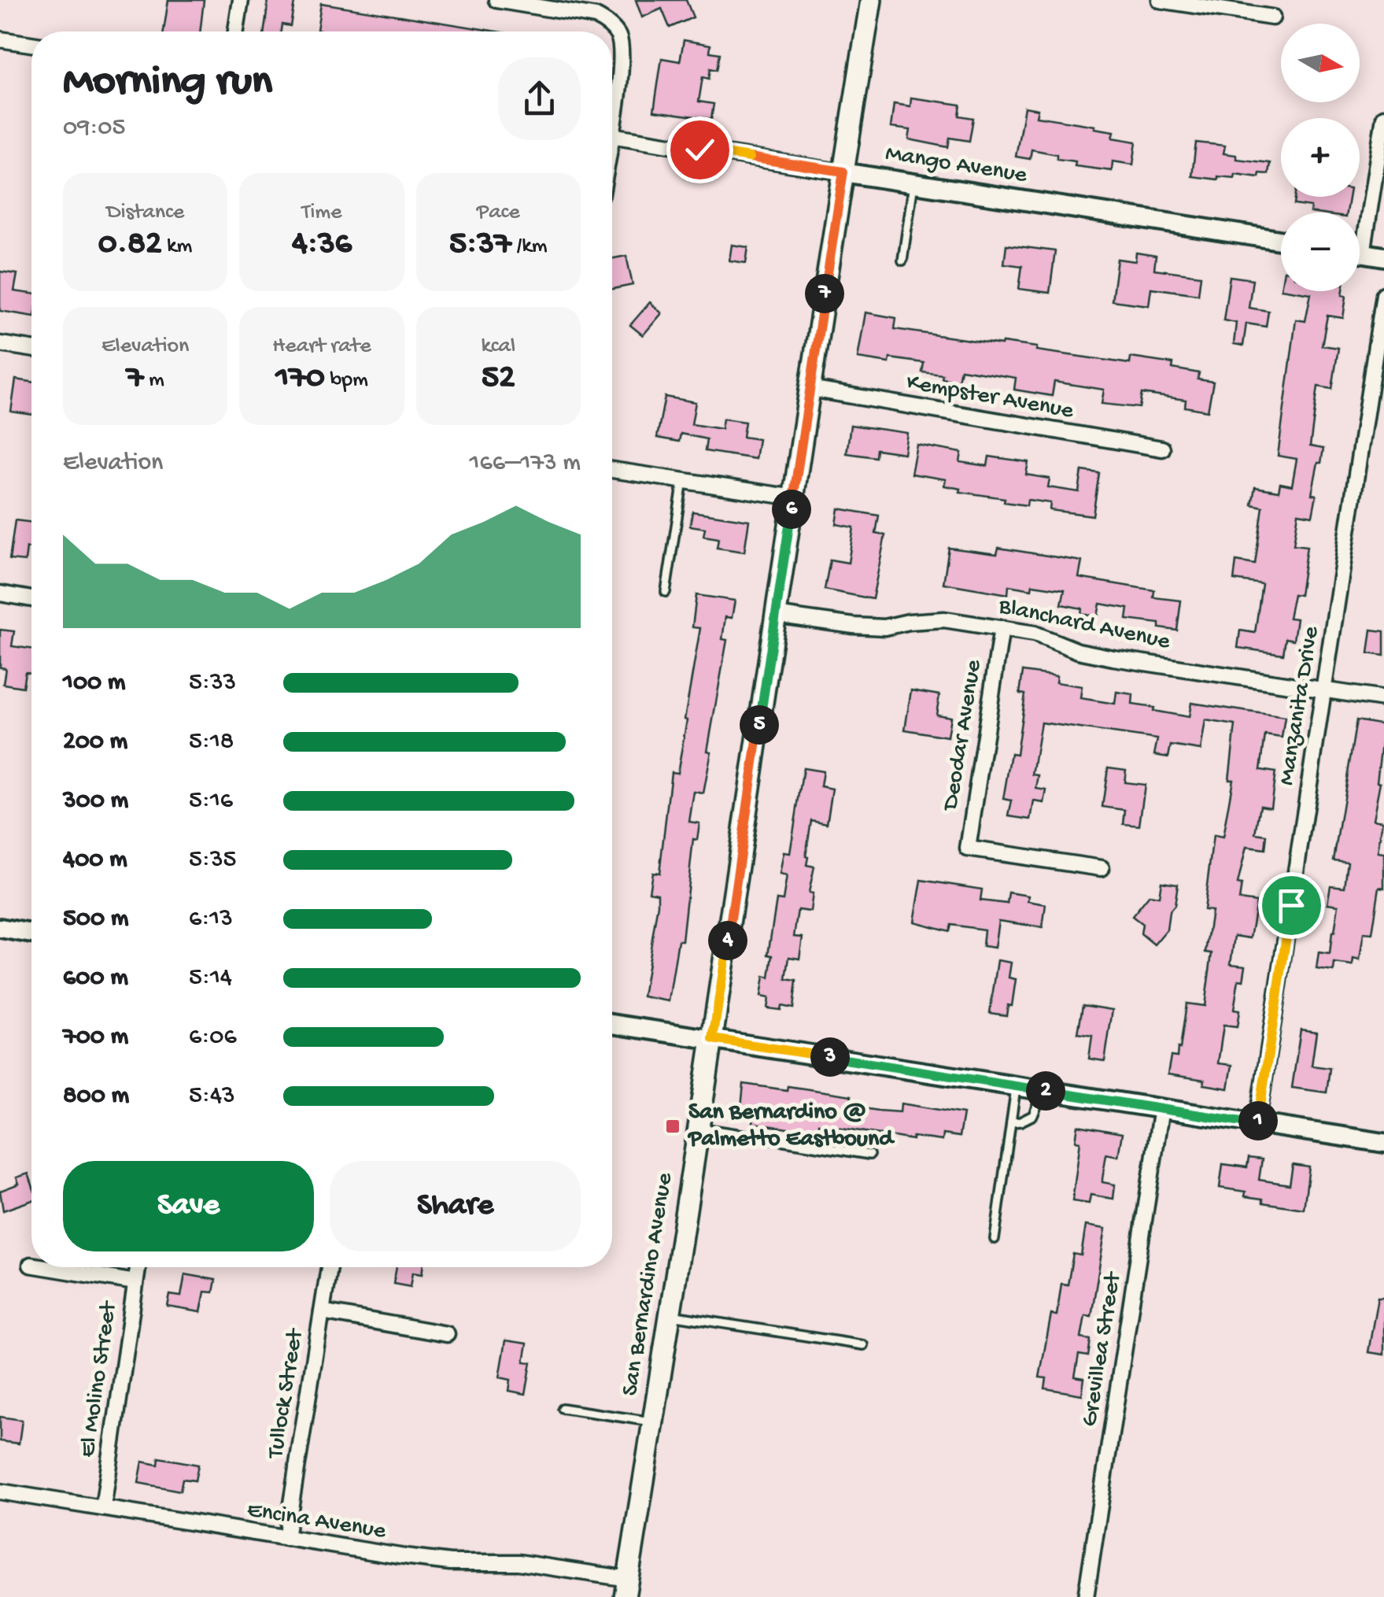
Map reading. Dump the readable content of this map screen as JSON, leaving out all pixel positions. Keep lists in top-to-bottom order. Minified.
{"streets":{"main road":["San Bernardino Avenue"],"street":["Mango Avenue","Kempster Avenue","Blanchard Avenue","Manzanita Drive","Deodar Avenue","Grevillea Street","El Molino Street","Tullock Street","Encina Avenue"]},"crossings":[["Mango Avenue","San Bernardino Avenue"],["Kempster Avenue","San Bernardino Avenue"],["Blanchard Avenue","Manzanita Drive"],["Blanchard Avenue","Deodar Avenue"],["Blanchard Avenue","San Bernardino Avenue"],["San Bernardino Avenue","Encina Avenue"],["El Molino Street","Encina Avenue"],["Tullock Street","Encina Avenue"]],"places":{"transit":["San Bernardino @ Palmetto Eastbound"]},"north":"right","page":{"map_buttons":["+","−"],"heading":["Morning run","09:05"],"stats":[["Distance","0.82 km"],["Time","4:36"],["Pace","5:37 /km"],["Elevation","7 m"],["Heart rate","170 bpm"],["kcal","52"]],"pins":["7","6","5","4","3","2","1"],"chart":["Elevation","166–173 m"],"list":[{"name":"100 m","note":"5:33"},{"name":"200 m","note":"5:18"},{"name":"300 m","note":"5:16"},{"name":"400 m","note":"5:35"},{"name":"500 m","note":"6:13"},{"name":"600 m","note":"5:14"},{"name":"700 m","note":"6:06"},{"name":"800 m","note":"5:43"}],"buttons":["Save","Share"]}}
